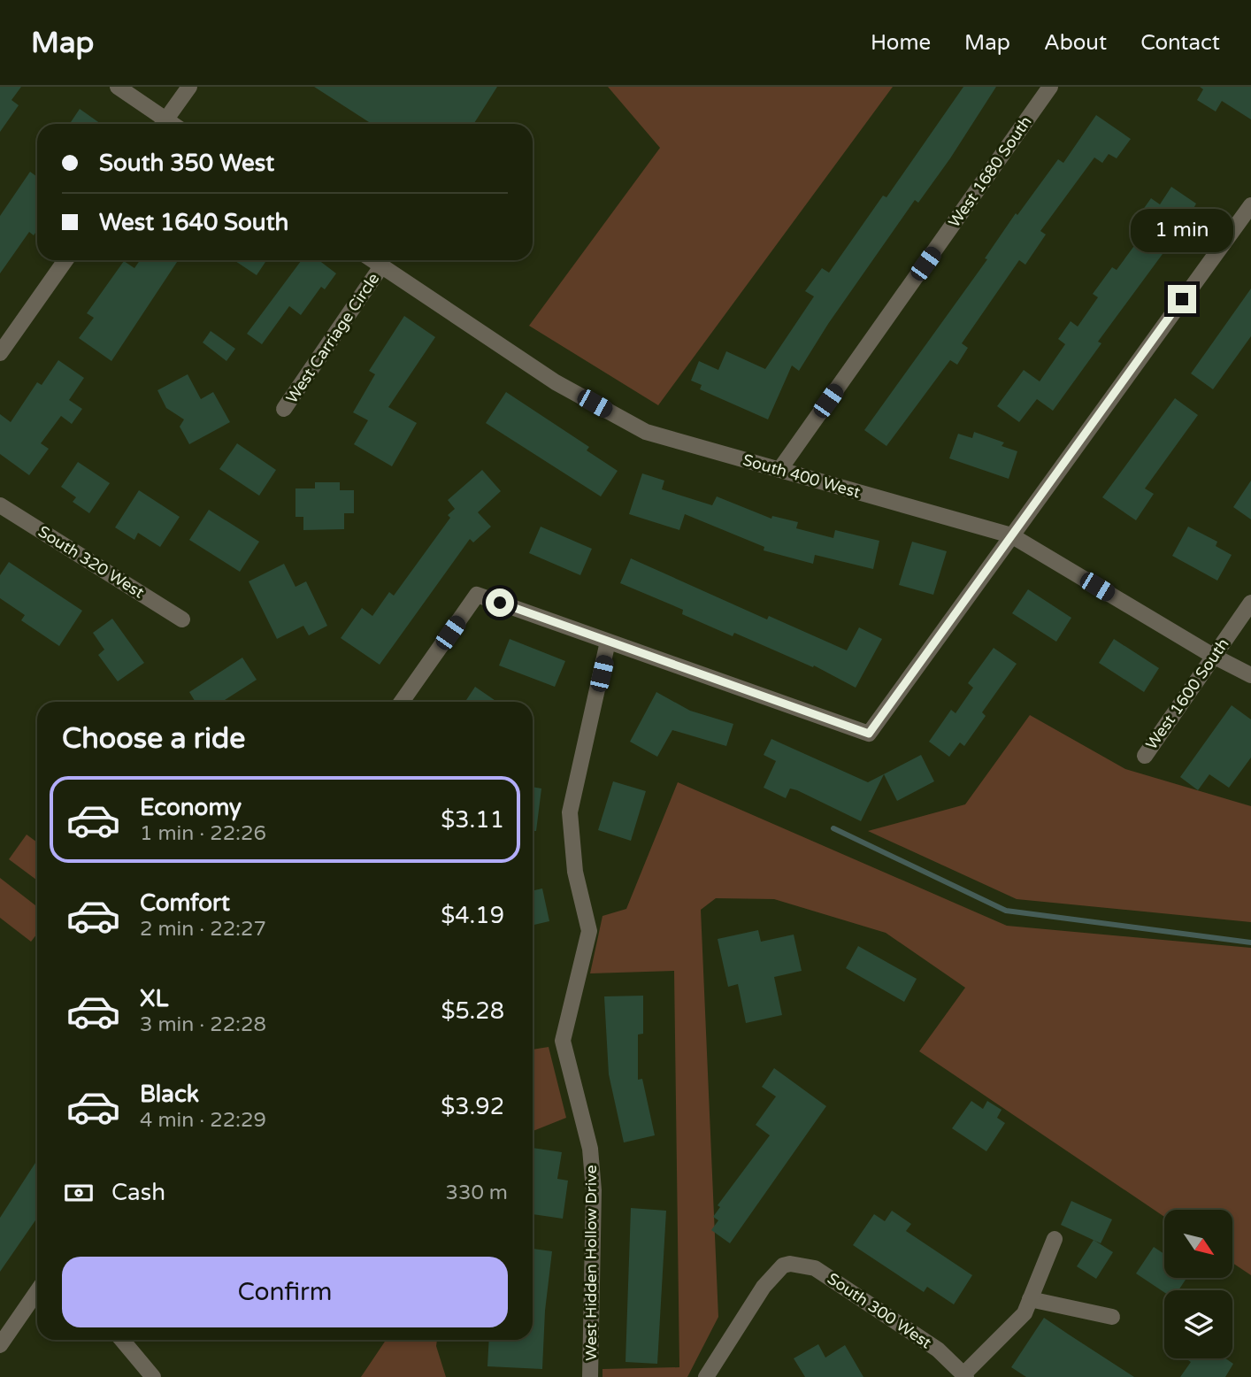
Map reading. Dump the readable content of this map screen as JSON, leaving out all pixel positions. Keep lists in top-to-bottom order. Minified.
{"streets":{"street":["West 1680 South","West Carriage Circle","South 400 West","South 320 West","West 1600 South","West Hidden Hollow Drive","South 300 West"]},"crossings":[["West 1680 South","South 400 West"],["West Carriage Circle","South 400 West"],["South 400 West","West 1600 South"]],"north":"bottom right","page":{"header":"Map","nav":["Home","Map","About","Contact"],"banner":["South 350 West","West 1640 South"],"bubble":"1 min","heading":"Choose a ride","list":[{"name":"Economy","note":"1 min · 22:26","value":"$3.11"},{"name":"Comfort","note":"2 min · 22:27","value":"$4.19"},{"name":"XL","note":"3 min · 22:28","value":"$5.28"},{"name":"Black","note":"4 min · 22:29","value":"$3.92"}],"pay":["Cash","330 m"],"buttons":"Confirm"}}
